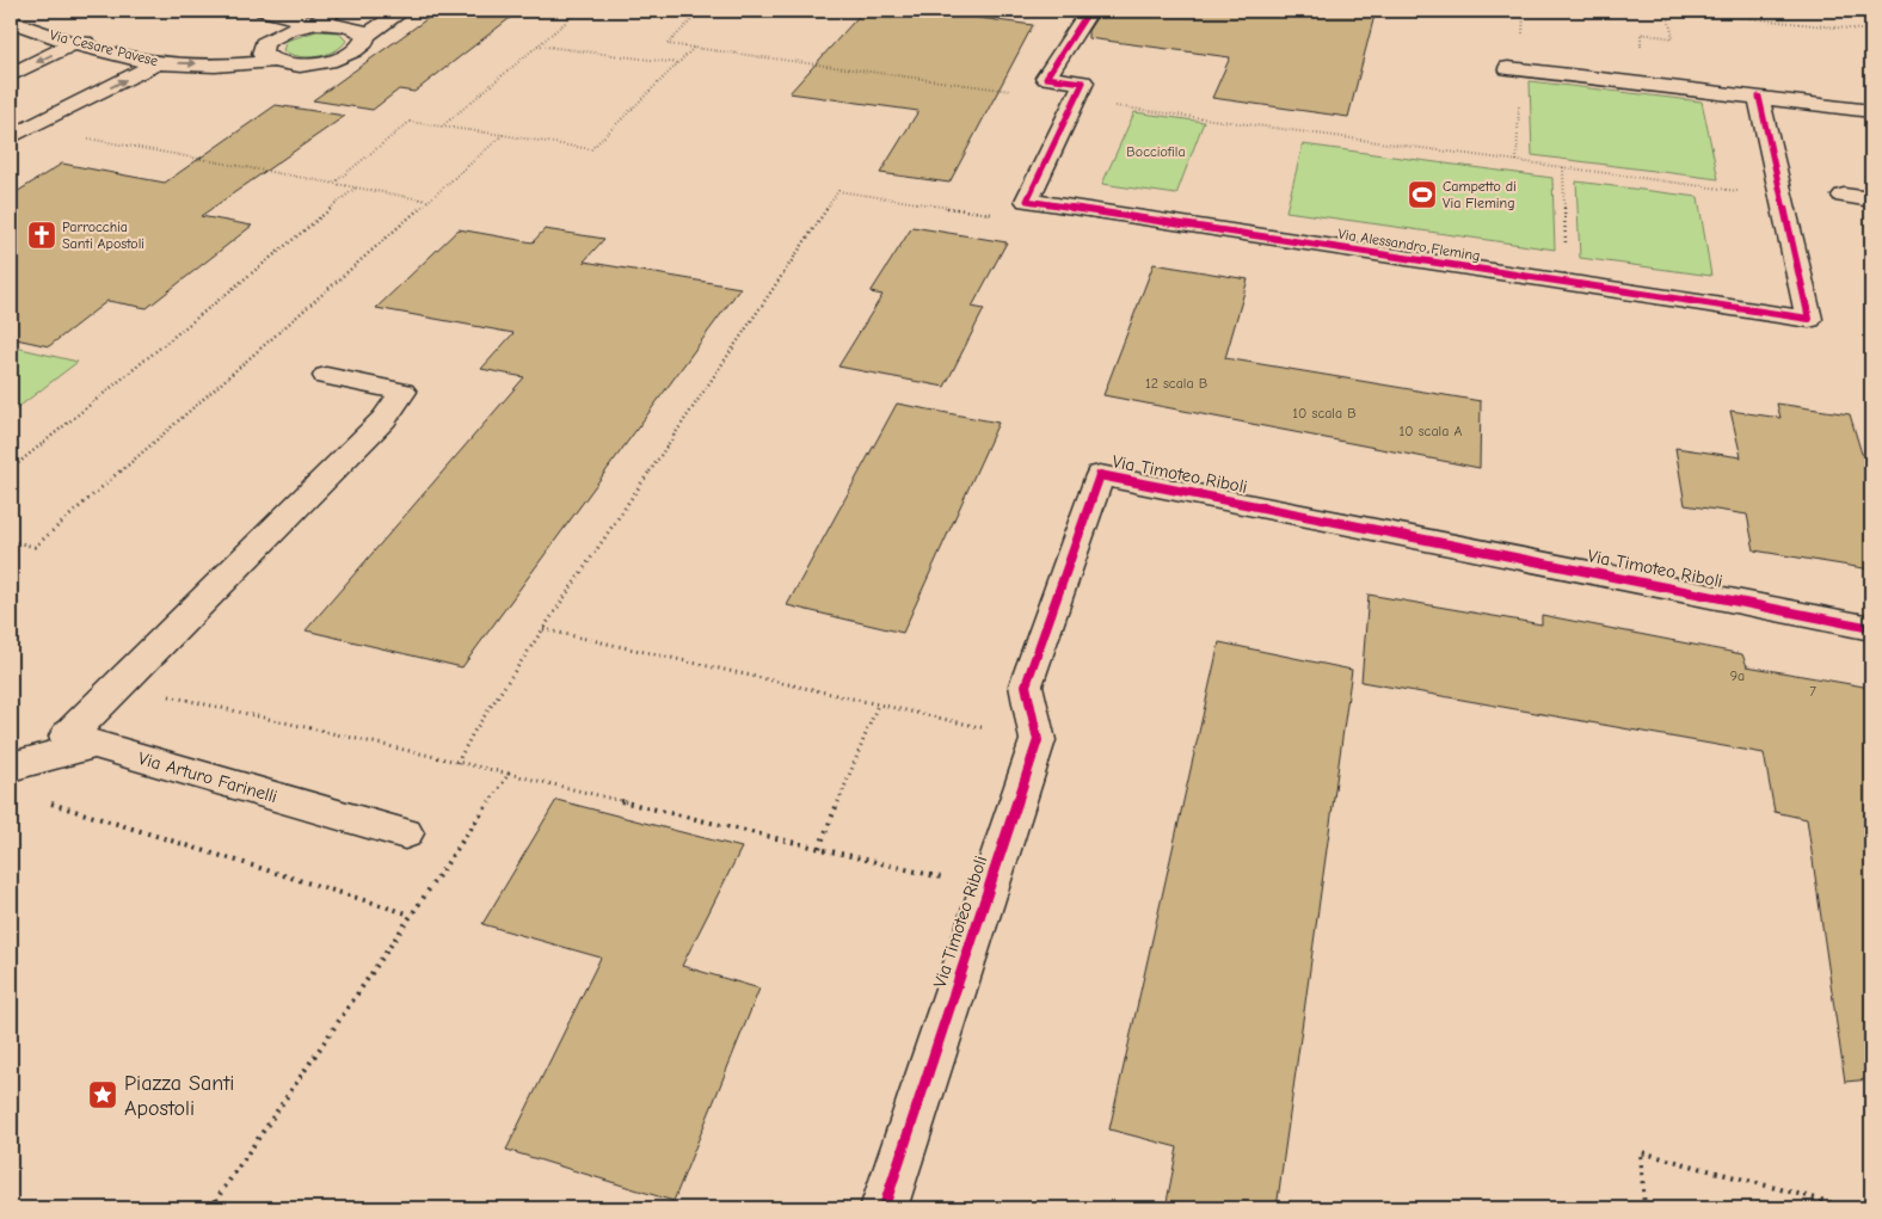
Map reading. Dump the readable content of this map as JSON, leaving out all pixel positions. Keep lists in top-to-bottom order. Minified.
{"streets":{"street":["Via Cesare Pavese","Via Alessandro Fleming","Via Timoteo Riboli","Via Arturo Farinelli"]},"parks":["Bocciofila"],"places":{"sports":["Campetto di Via Fleming"],"church":["Parrocchia Santi Apostoli"],"place":["Piazza Santi Apostoli"]},"house_numbers":["12 scala B","10 scala B","10 scala A","9a","7"]}
